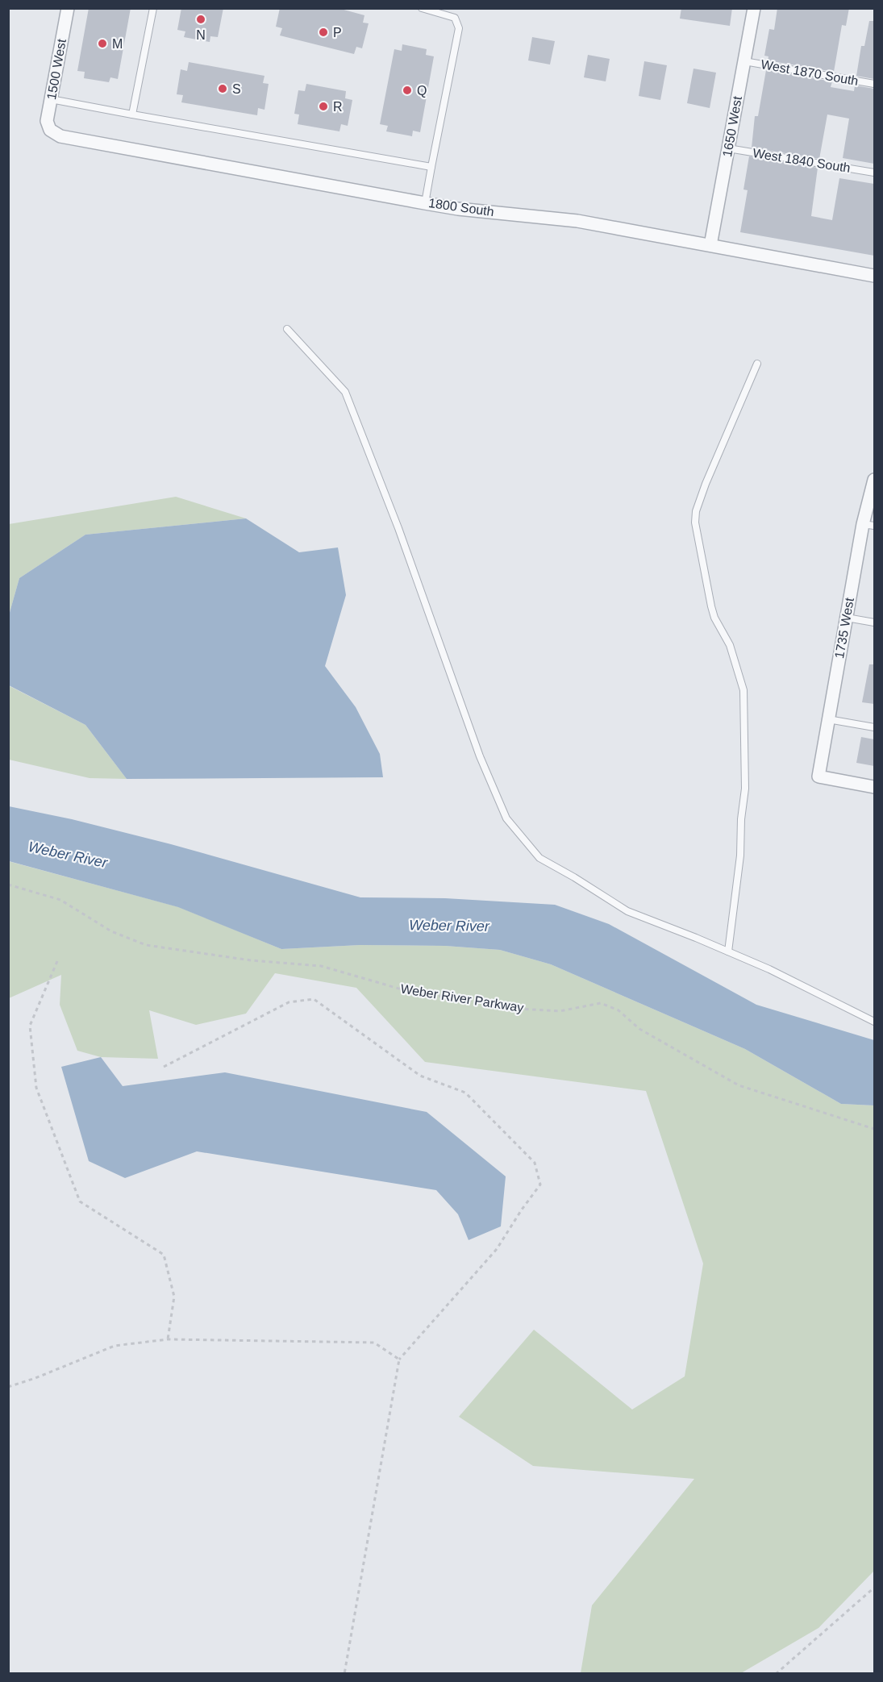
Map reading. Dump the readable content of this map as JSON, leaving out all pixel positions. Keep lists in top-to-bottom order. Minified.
{"streets":{"street":["1500 West","1650 West","1800 South","1735 West"],"lane":["West 1870 South","West 1840 South"],"path":["Weber River Parkway"]},"crossings":[["1500 West","1800 South"],["West 1870 South","1650 West"],["1650 West","West 1840 South"],["1650 West","1800 South"]],"water":["Weber River"],"places":["N","P","M","S","Q","R"]}
